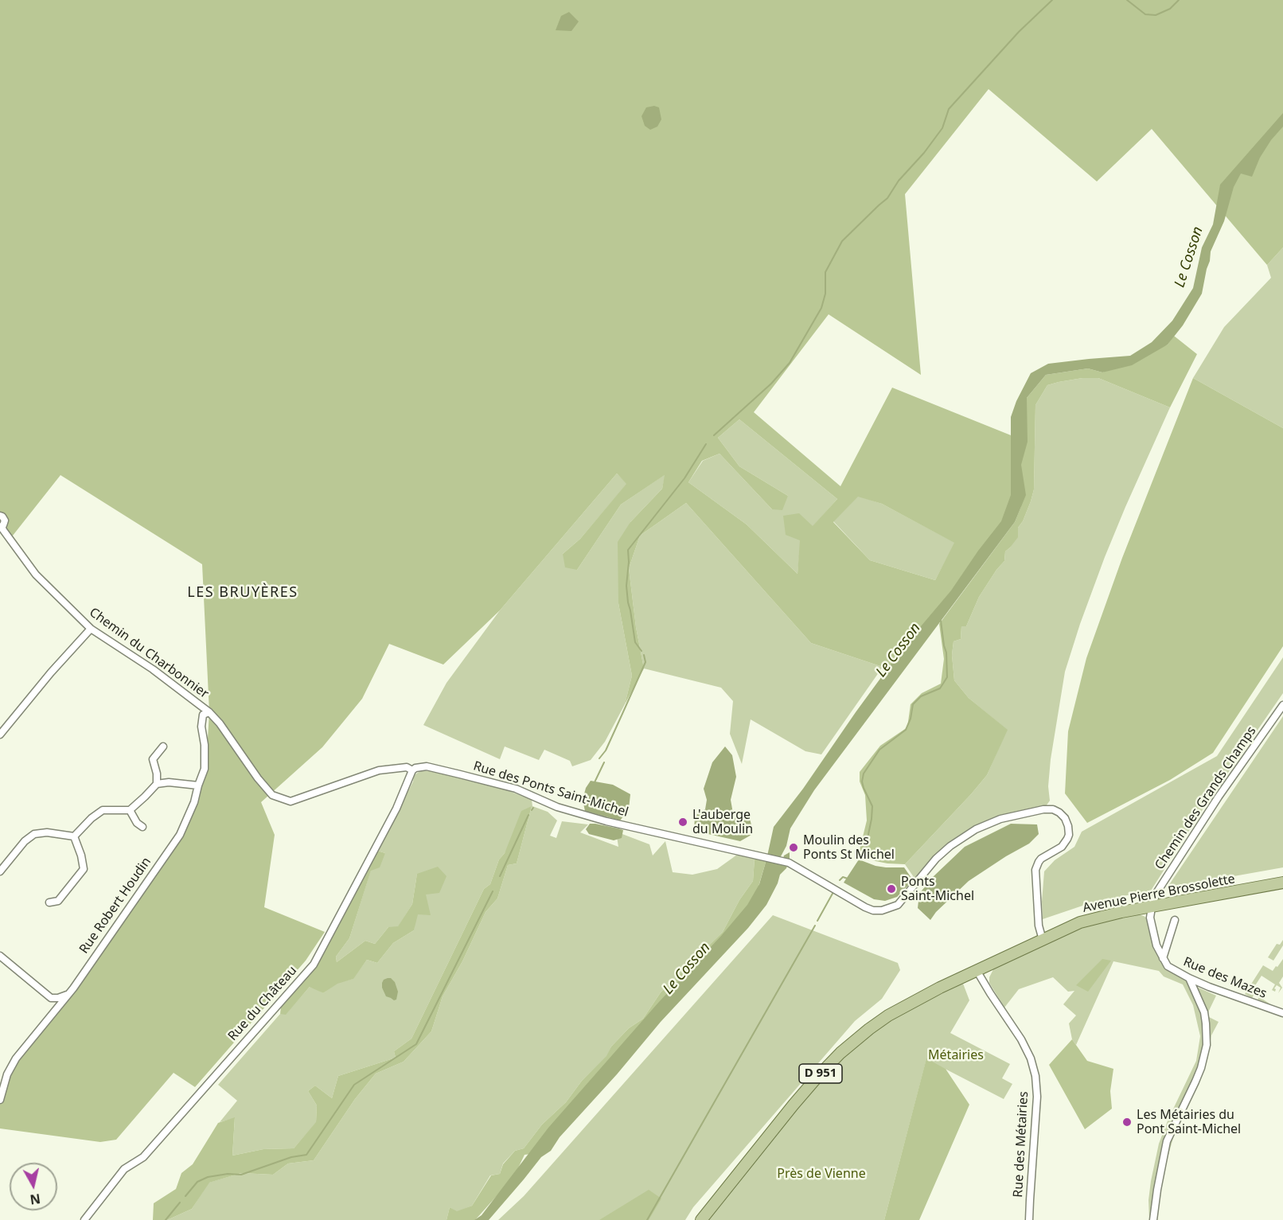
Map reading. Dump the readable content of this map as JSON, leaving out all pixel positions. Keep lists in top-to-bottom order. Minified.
{"streets":{"main road":["Avenue Pierre Brossolette","D 951"],"street":["Chemin du Charbonnier","Rue des Ponts Saint-Michel","Chemin des Grands Champs","Rue Robert Houdin","Rue des Mazes","Rue du Château","Rue des Métairies"]},"crossings":[["Chemin du Charbonnier","Rue des Ponts Saint-Michel"],["Chemin du Charbonnier","Rue Robert Houdin"],["Chemin du Charbonnier","Rue du Château"],["Rue des Ponts Saint-Michel","Avenue Pierre Brossolette"],["Rue des Ponts Saint-Michel","Rue du Château"],["Rue des Ponts Saint-Michel","D 951"],["Chemin des Grands Champs","Avenue Pierre Brossolette"],["Chemin des Grands Champs","Rue des Mazes"],["Avenue Pierre Brossolette","Rue des Mazes"],["Avenue Pierre Brossolette","D 951"],["D 951","Rue des Métairies"]],"districts":["LES BRUYÈRES"],"water":["Le Cosson"],"parks":["Métairies","Près de Vienne"],"places":["L'auberge du Moulin","Moulin des Ponts St Michel","Ponts Saint-Michel","Les Métairies du Pont Saint-Michel"],"north":"bottom"}
